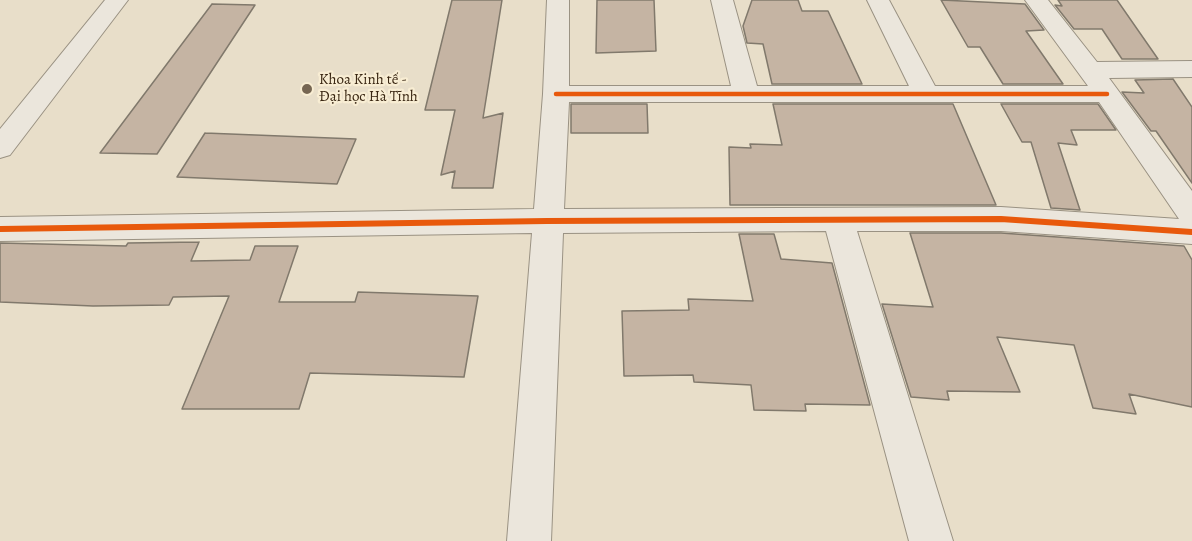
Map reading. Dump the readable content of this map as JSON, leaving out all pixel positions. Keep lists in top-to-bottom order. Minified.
{"places":["Khoa Kinh tế - Đại học Hà Tĩnh"]}
